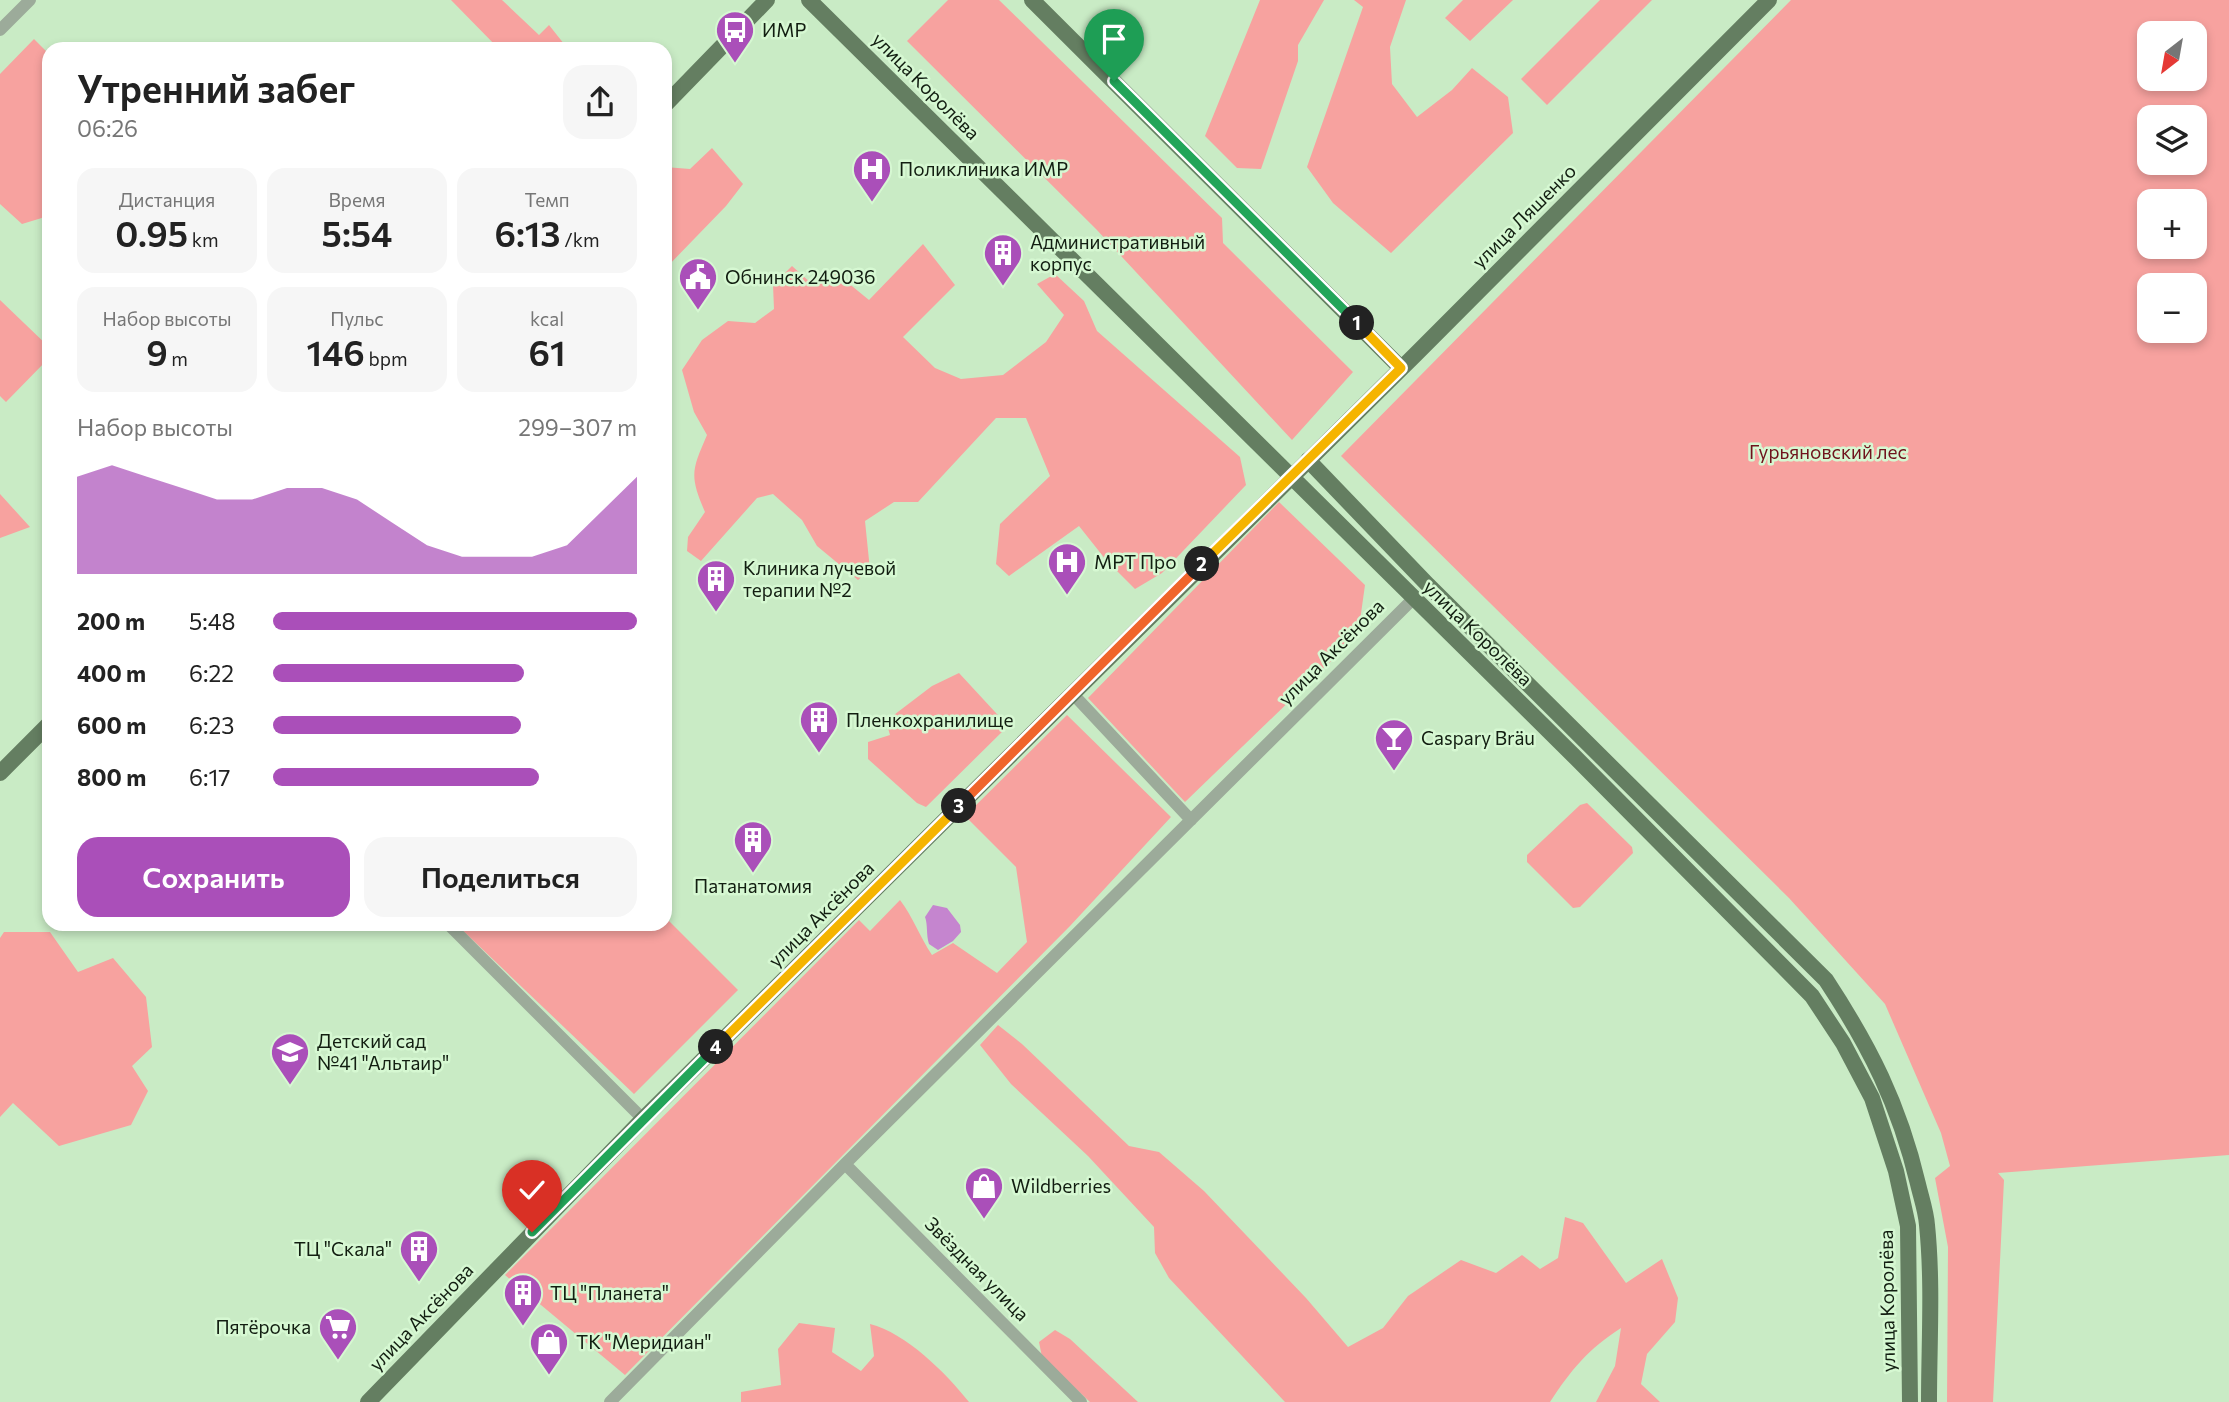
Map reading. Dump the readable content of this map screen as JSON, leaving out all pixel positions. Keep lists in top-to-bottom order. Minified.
{"streets":{"main road":["улица Королёва","улица Ляшенко","улица Аксёнова"],"street":["Звёздная улица"]},"crossings":[["улица Королёва","улица Ляшенко"],["улица Королёва","улица Аксёнова"],["улица Ляшенко","улица Аксёнова"],["улица Аксёнова","Звёздная улица"]],"parks":["Гурьяновский лес"],"places":{"bus stop":["ИМР"],"hospital":["Поликлиника ИМР","МРТ Про"],"building":["Административный корпус","Клиника лучевой терапии №2","Пленкохранилище","Патанатомия","ТЦ \"Скала\"","ТЦ \"Планета\""],"public building":["Обнинск 249036"],"bar":["Caspary Bräu"],"school or university":["Детский сад №41 \"Альтаир\""],"shop":["Wildberries","ТК \"Меридиан\""],"supermarket":["Пятёрочка"]},"north":"bottom left","page":{"map_buttons":["+","−"],"heading":["Утренний забег","06:26"],"stats":[["Дистанция","0.95 km"],["Время","5:54"],["Темп","6:13 /km"],["Набор высоты","9 m"],["Пульс","146 bpm"],["kcal","61"]],"pins":["1","2","3","4"],"chart":["Набор высоты","299–307 m"],"list":[{"name":"200 m","note":"5:48"},{"name":"400 m","note":"6:22"},{"name":"600 m","note":"6:23"},{"name":"800 m","note":"6:17"}],"buttons":["Сохранить","Поделиться"]}}
